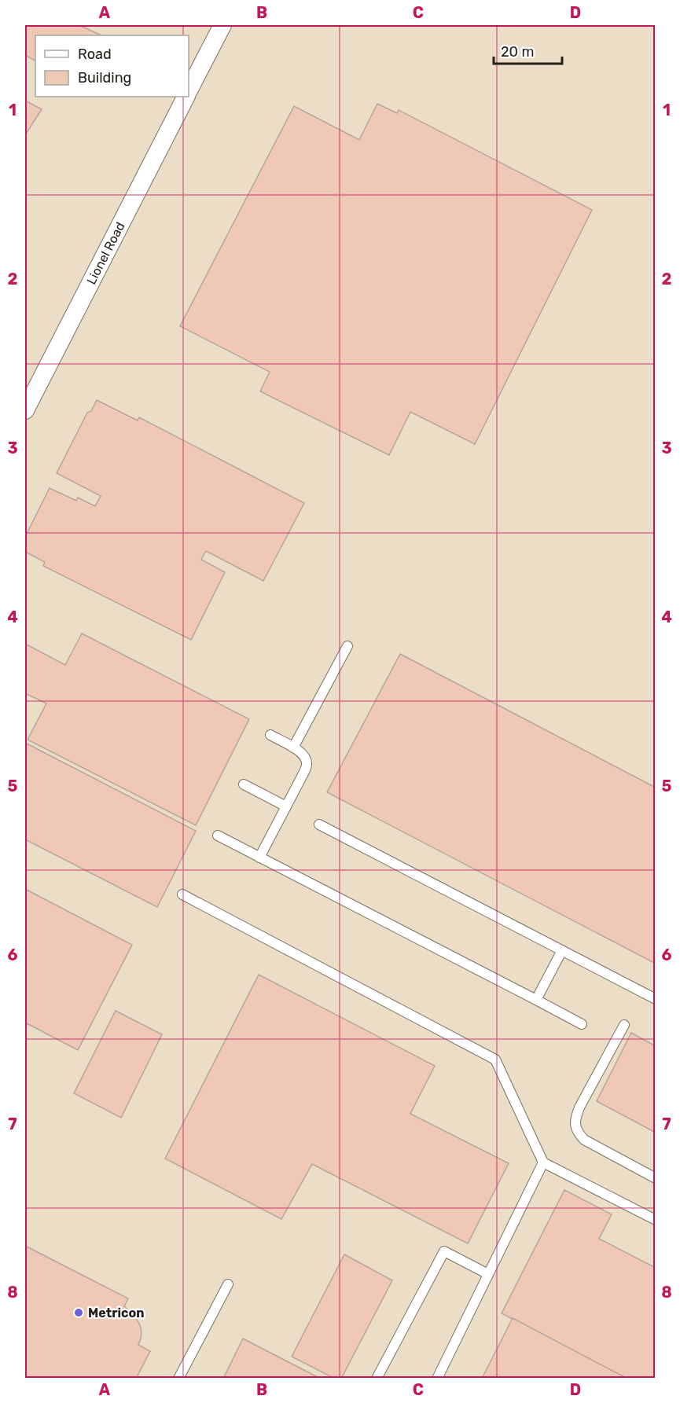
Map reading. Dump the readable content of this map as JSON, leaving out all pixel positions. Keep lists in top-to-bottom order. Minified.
{"streets":{"street":["Lionel Road"]},"places":["Metricon"],"legend":["Road","Building"],"scale_bar":"20 m","grid":{"columns":["A","B","C","D"],"rows":["1","2","3","4","5","6","7","8"]}}
